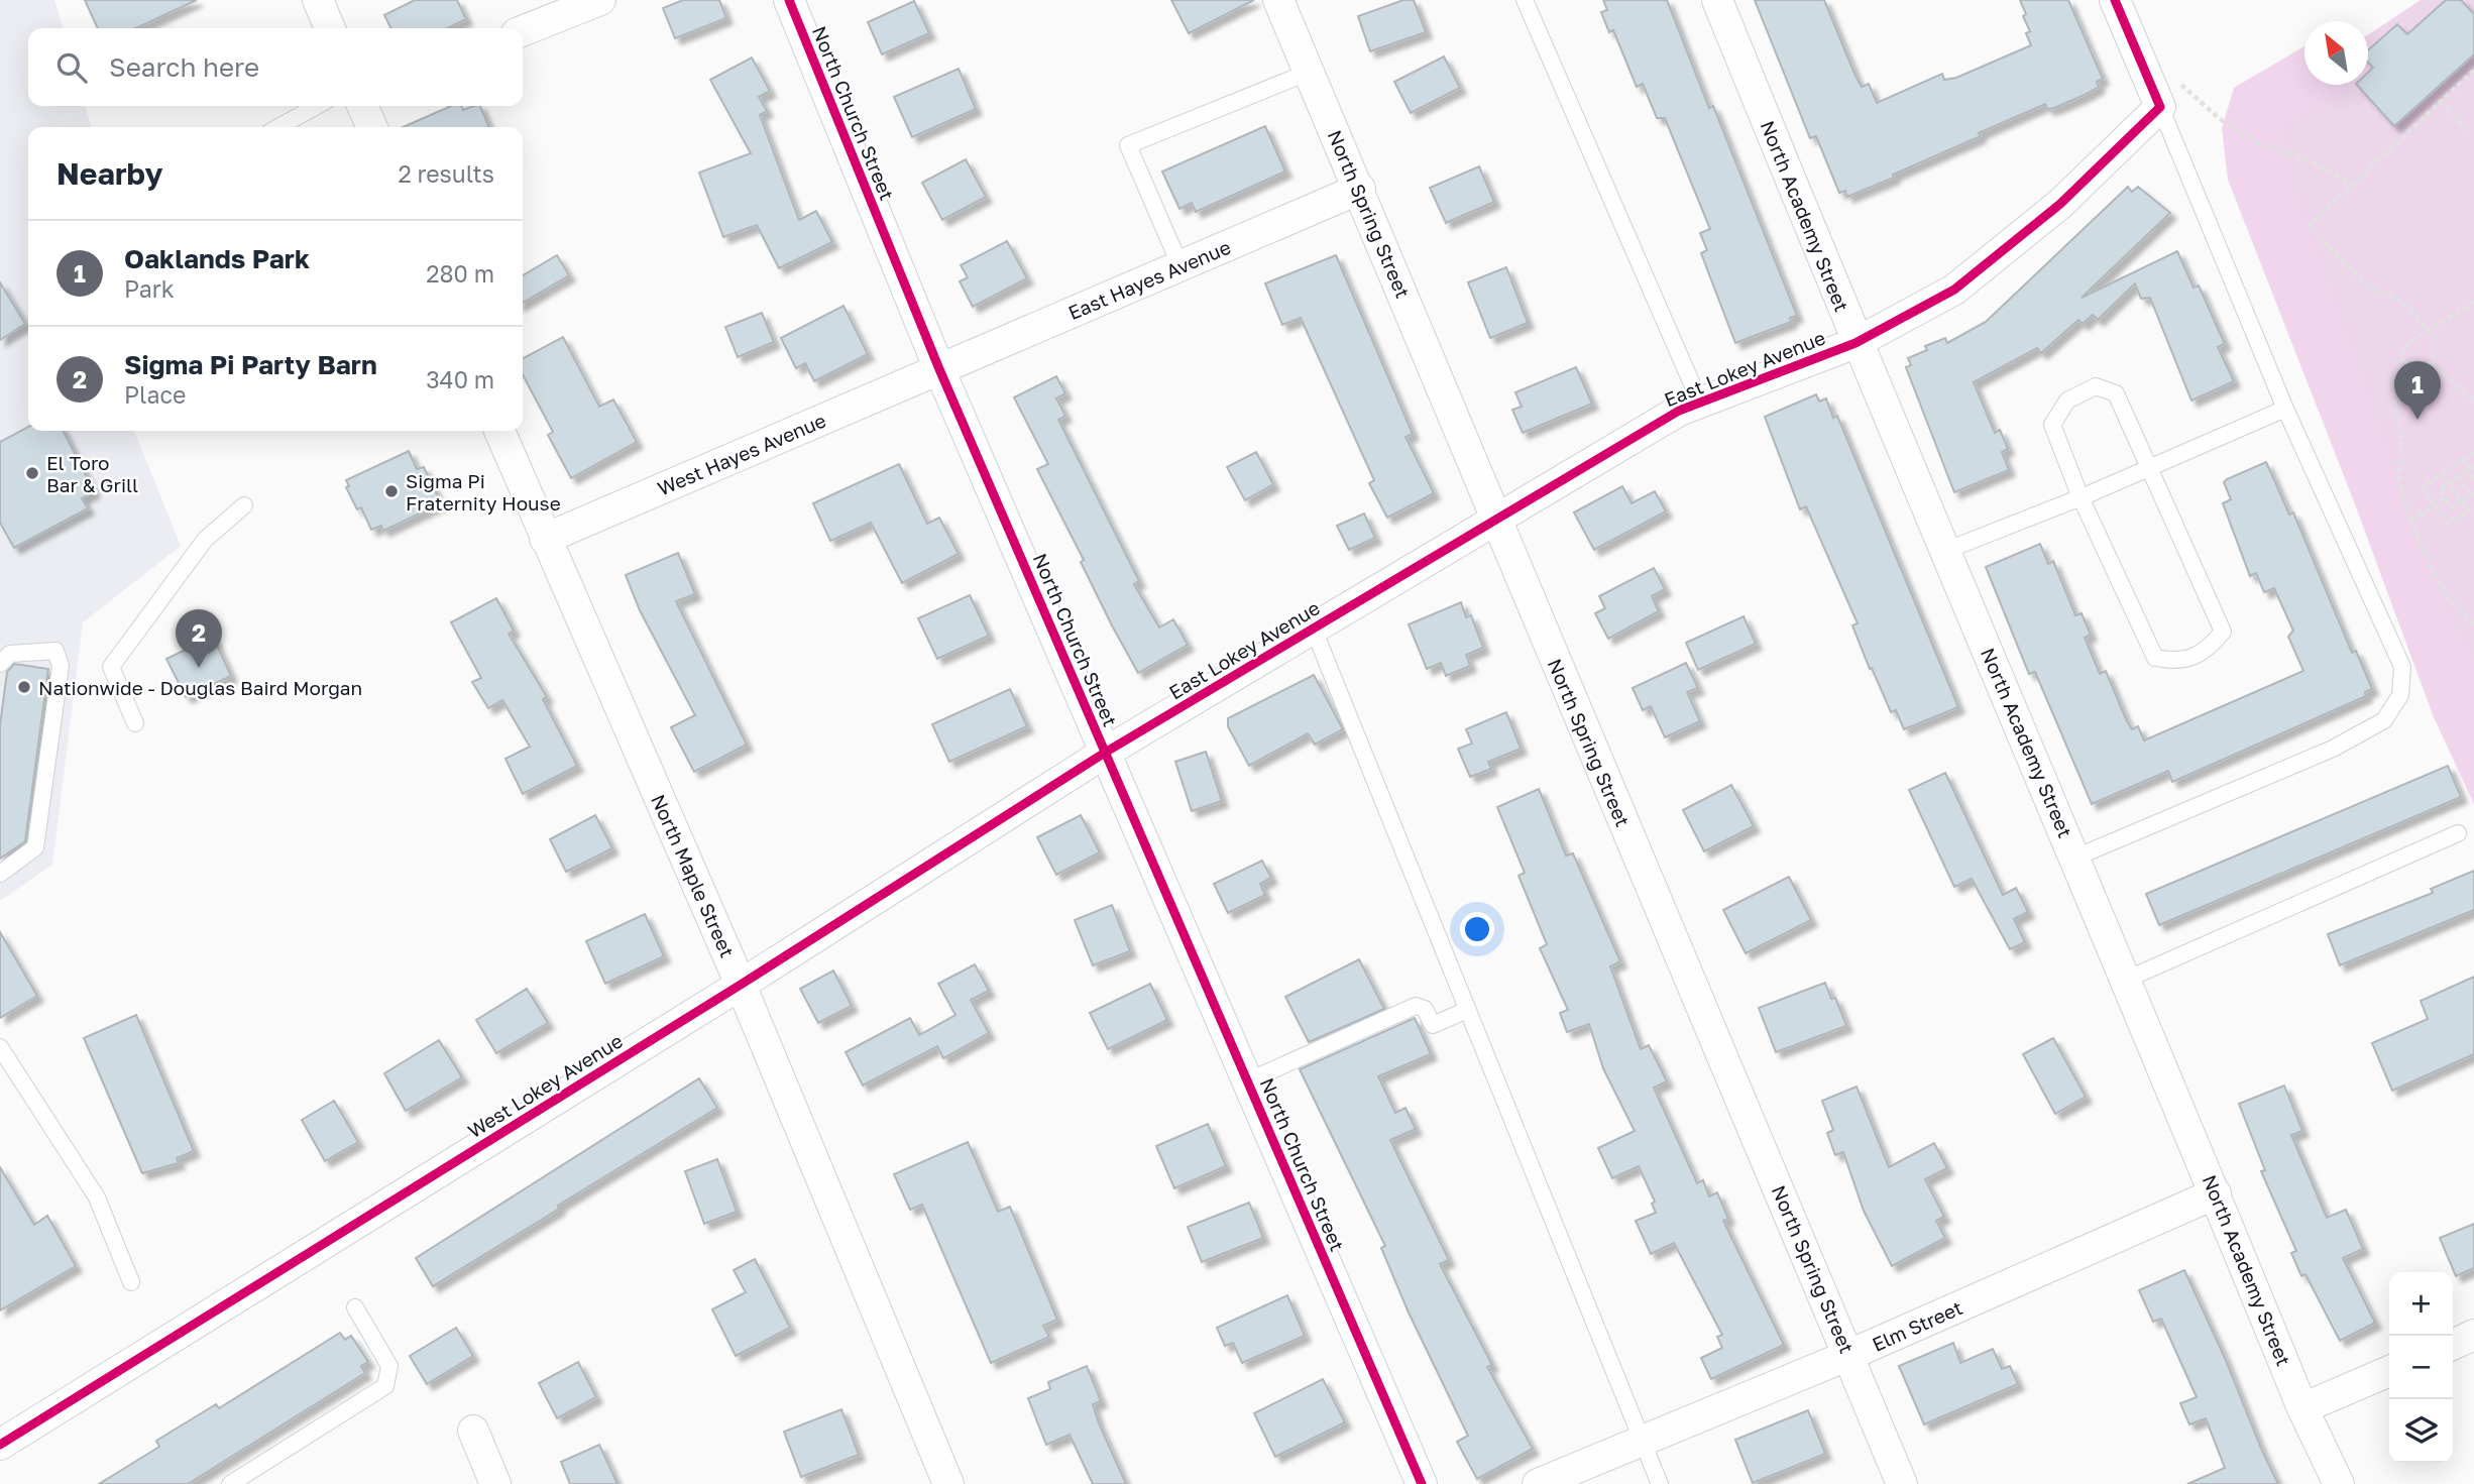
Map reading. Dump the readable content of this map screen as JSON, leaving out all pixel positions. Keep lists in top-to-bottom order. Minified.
{"streets":{"street":["North Church Street","North Spring Street","North Academy Street","East Hayes Avenue","East Lokey Avenue","West Hayes Avenue","North Maple Street","West Lokey Avenue","Elm Street"]},"crossings":[["North Church Street","East Hayes Avenue"],["North Church Street","East Lokey Avenue"],["North Church Street","West Hayes Avenue"],["North Church Street","West Lokey Avenue"],["North Spring Street","East Hayes Avenue"],["North Spring Street","East Lokey Avenue"],["North Spring Street","Elm Street"],["North Academy Street","East Lokey Avenue"],["North Academy Street","Elm Street"],["East Hayes Avenue","West Hayes Avenue"],["East Lokey Avenue","West Lokey Avenue"],["West Hayes Avenue","North Maple Street"],["North Maple Street","West Lokey Avenue"]],"places":["El Toro Bar & Grill","Sigma Pi Fraternity House","Nationwide - Douglas Baird Morgan"],"north":"top left","page":{"search":"Search here","heading":["Nearby","2 results"],"list":[{"mark":"1","name":"Oaklands Park","note":"Park","value":"280 m"},{"mark":"2","name":"Sigma Pi Party Barn","note":"Place","value":"340 m"}],"pins":["1","2"],"map_buttons":["+","−"]}}
